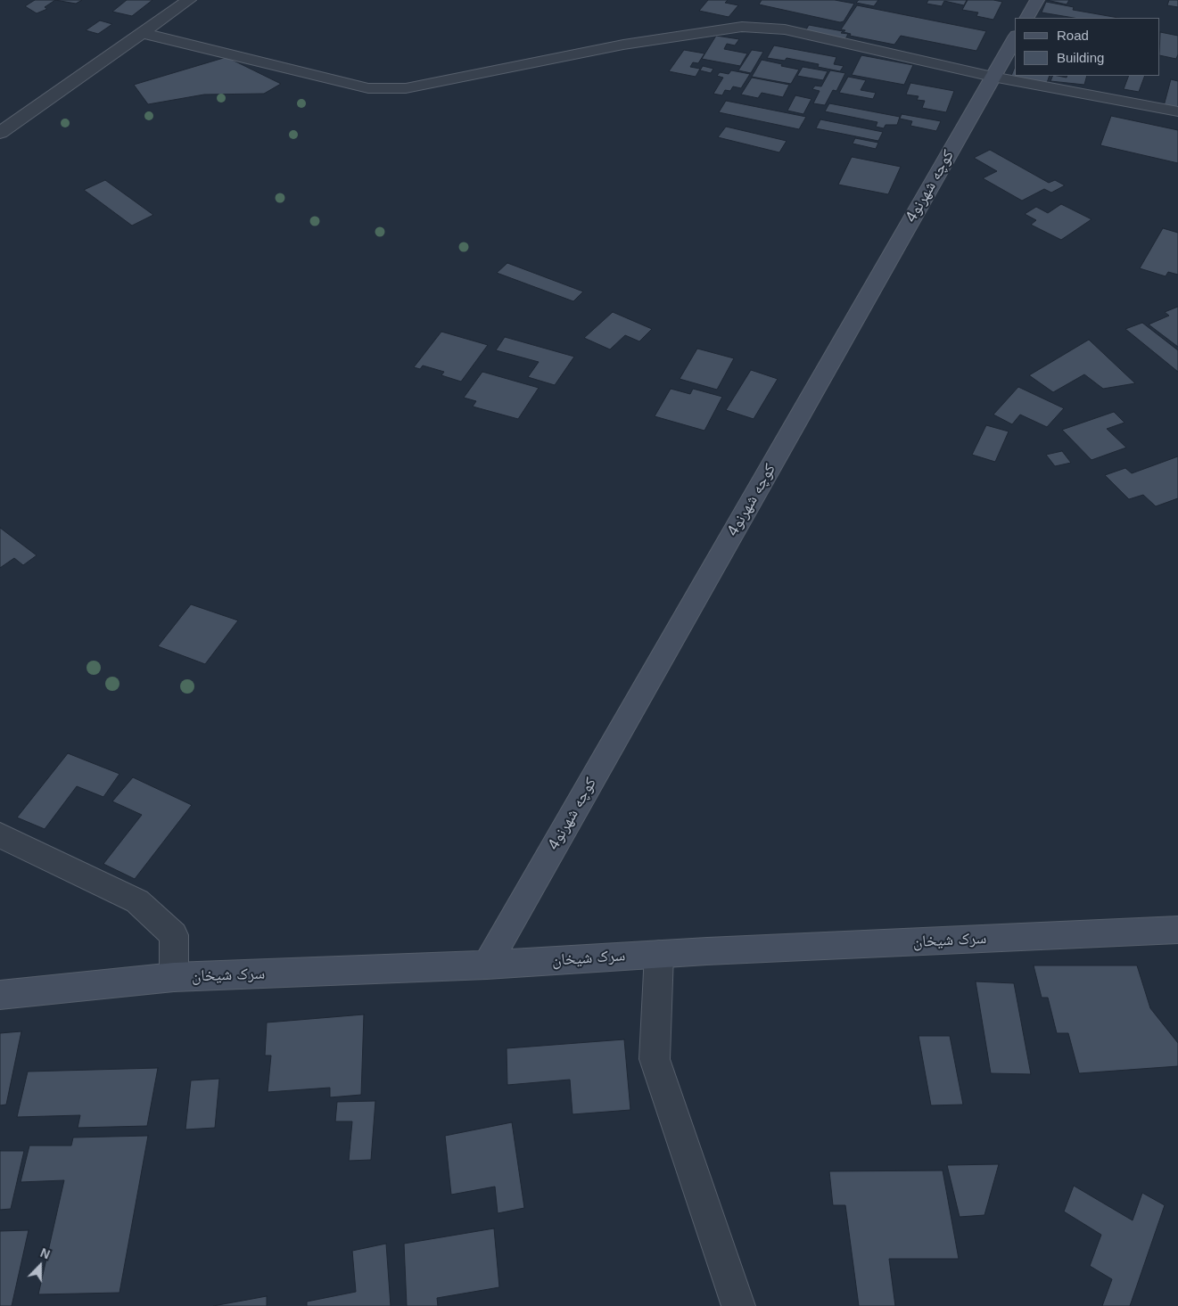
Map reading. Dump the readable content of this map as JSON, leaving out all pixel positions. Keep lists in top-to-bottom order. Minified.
{"streets":{"street":["کوچه شهرنو4","سرک شیخان"]},"crossings":[["کوچه شهرنو4","سرک شیخان"]],"legend":["Road","Building"],"north":"top"}
